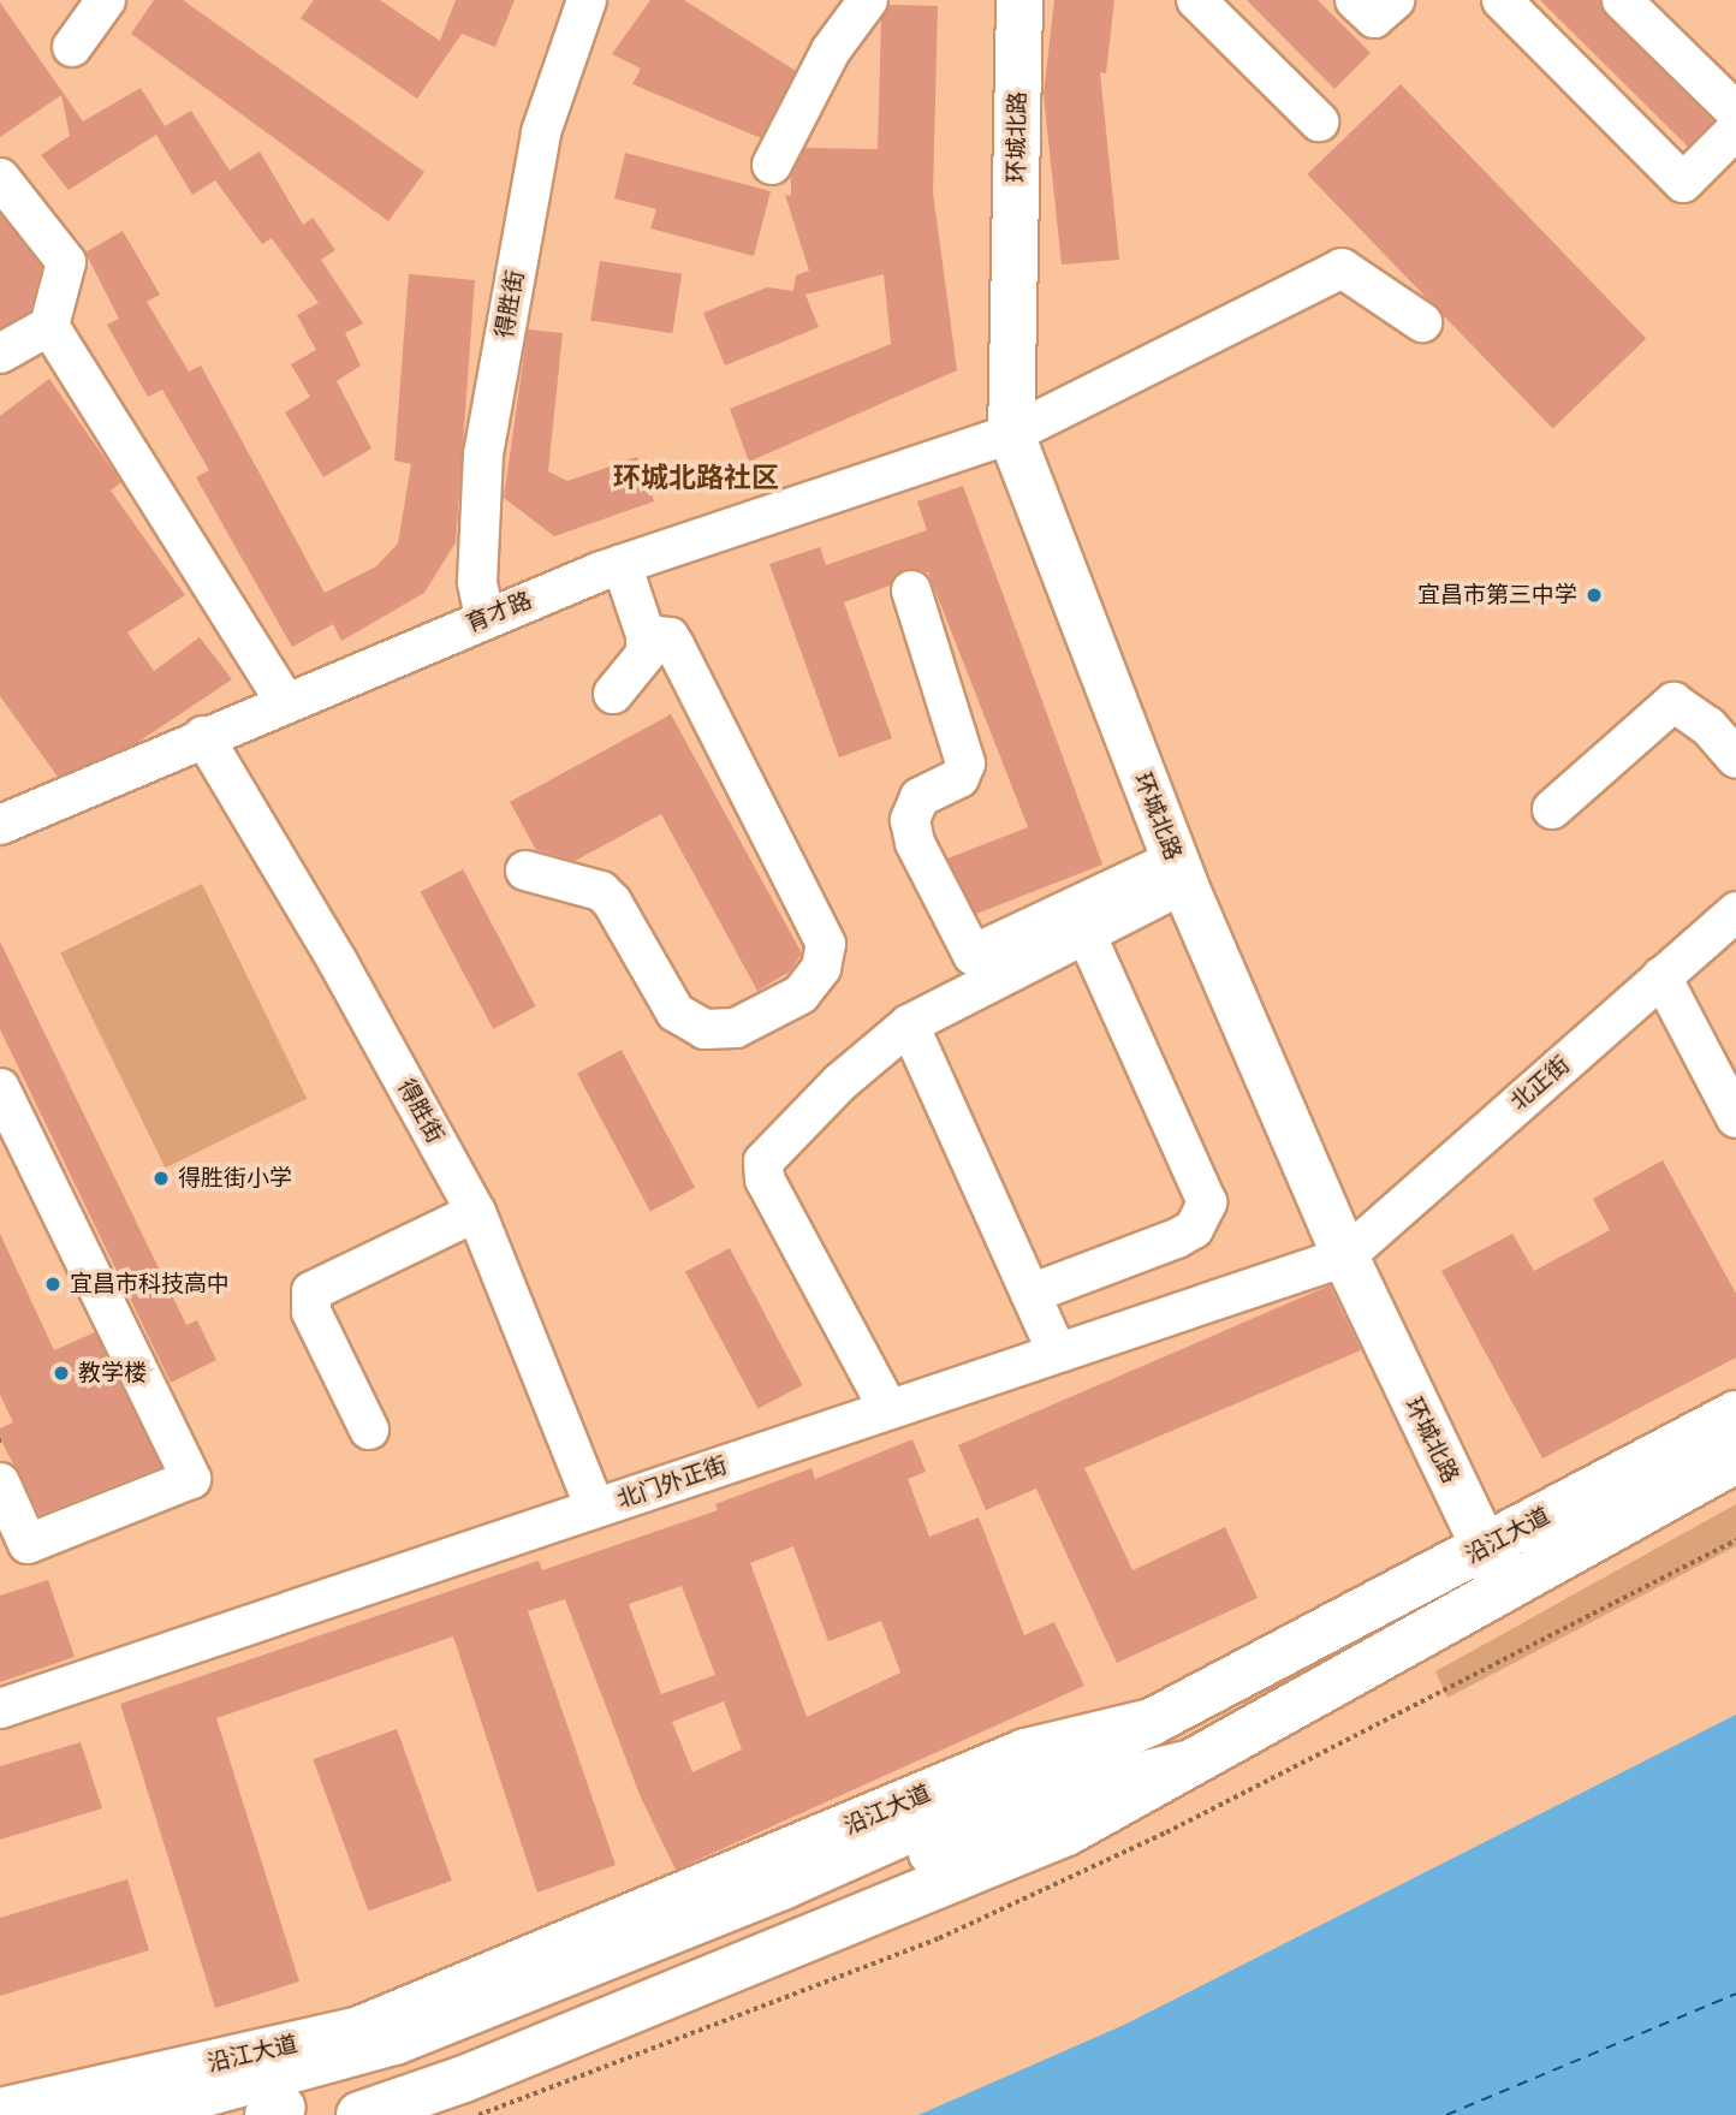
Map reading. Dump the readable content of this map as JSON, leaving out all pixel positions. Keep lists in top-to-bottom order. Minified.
{"streets":{"main road":["环城北路","沿江大道"],"street":["得胜街","育才路","北正街","北门外正街"]},"crossings":[["环城北路","育才路"],["环城北路","北正街"],["环城北路","北门外正街"],["环城北路","沿江大道"],["得胜街","育才路"],["得胜街","北门外正街"],["北正街","北门外正街"]],"districts":["环城北路社区"],"places":["宜昌市第三中学","得胜街小学","宜昌市科技高中","教学楼"]}
